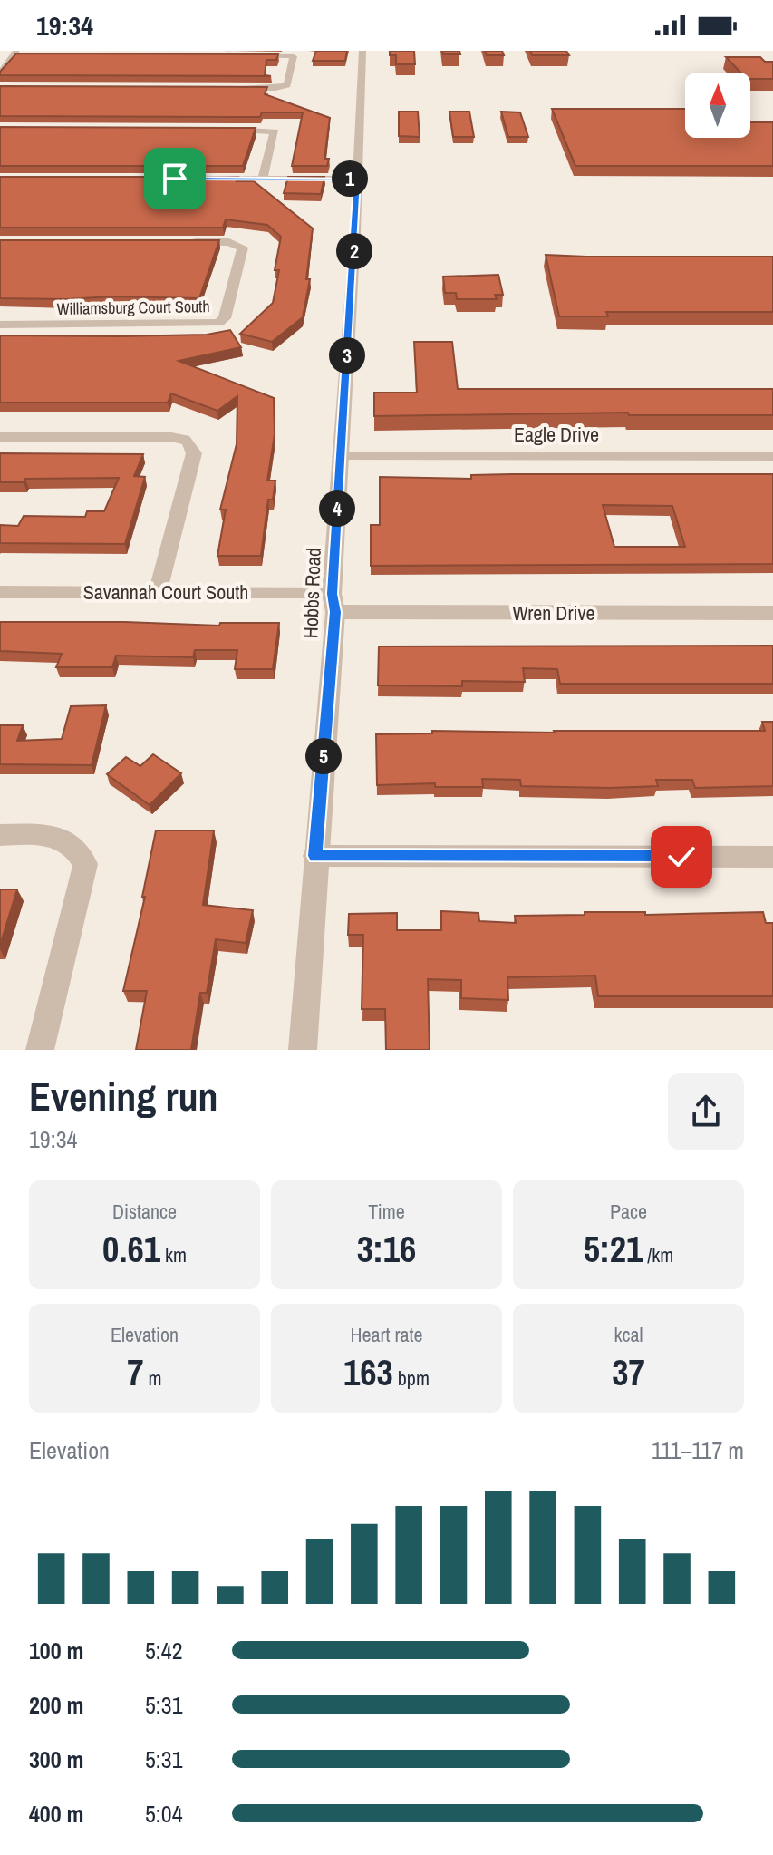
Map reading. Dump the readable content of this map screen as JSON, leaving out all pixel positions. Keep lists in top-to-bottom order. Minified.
{"streets":{"street":["Williamsburg Court South","Eagle Drive","Savannah Court South","Hobbs Road","Wren Drive"]},"crossings":[["Eagle Drive","Hobbs Road"],["Savannah Court South","Hobbs Road"],["Savannah Court South","Wren Drive"],["Hobbs Road","Wren Drive"]],"north":"top","page":{"status":"19:34","pins":["1","2","3","4","5"],"heading":["Evening run","19:34"],"stats":[["Distance","0.61 km"],["Time","3:16"],["Pace","5:21 /km"],["Elevation","7 m"],["Heart rate","163 bpm"],["kcal","37"]],"chart":["Elevation","111–117 m"],"list":[{"name":"100 m","note":"5:42"},{"name":"200 m","note":"5:31"},{"name":"300 m","note":"5:31"},{"name":"400 m","note":"5:04"}]}}
